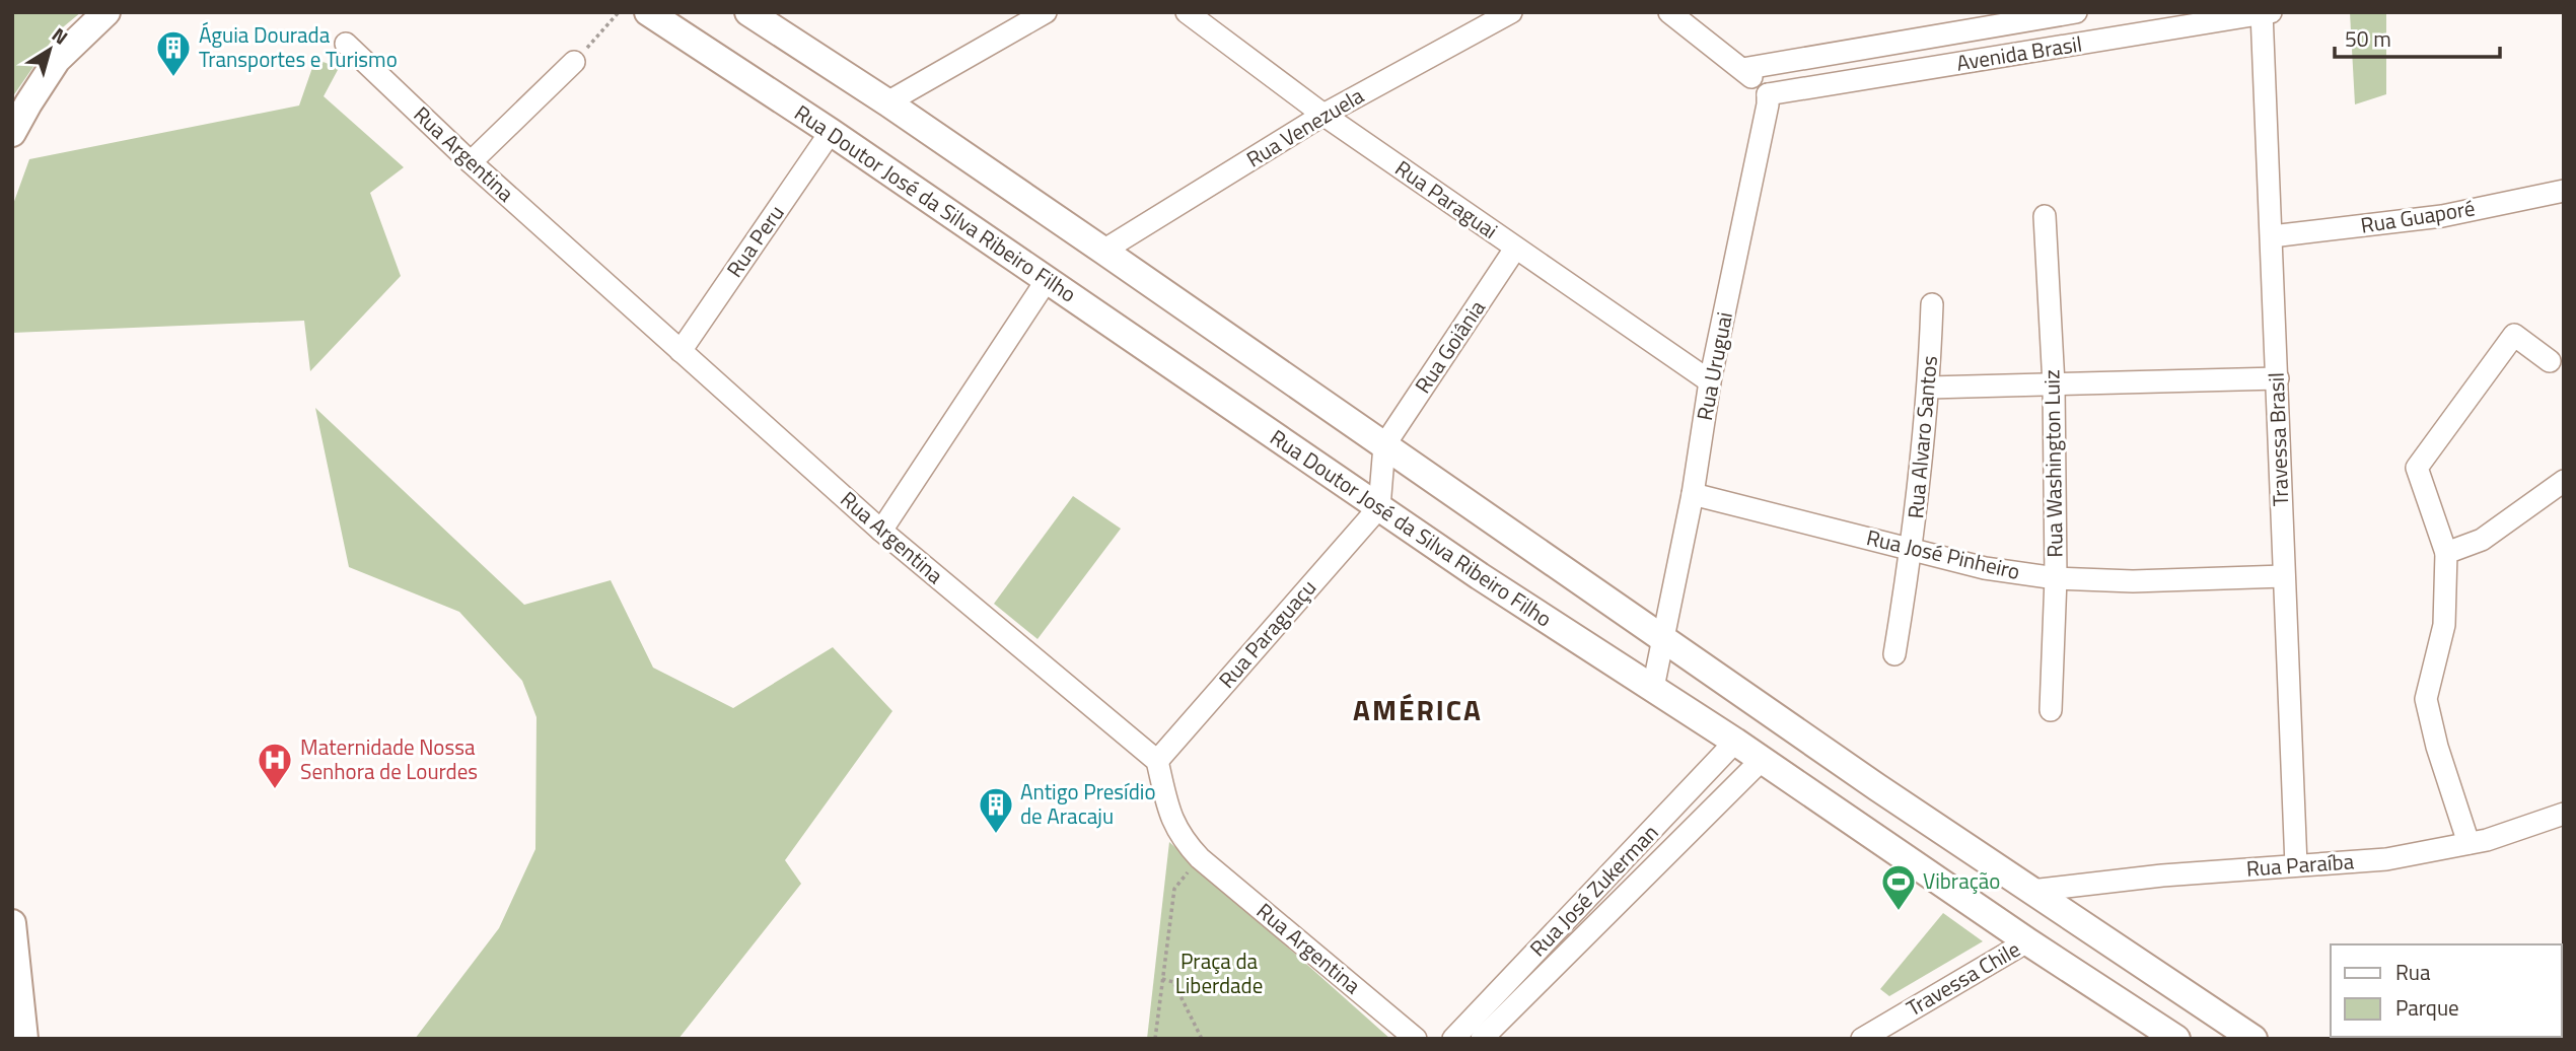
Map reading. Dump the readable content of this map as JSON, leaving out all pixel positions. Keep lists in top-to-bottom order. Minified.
{"streets":{"main road":["Rua Doutor José da Silva Ribeiro Filho"],"street":["Avenida Brasil","Rua Venezuela","Rua Argentina","Rua Paraguai","Rua Guaporé","Rua Peru","Rua Goiânia","Rua Uruguai","Rua Alvaro Santos","Travessa Brasil","Rua Washington Luiz","Rua José Pinheiro","Rua Paraguaçu","Rua Paraíba","Rua José Zukerman","Travessa Chile"]},"crossings":[["Avenida Brasil","Rua Uruguai"],["Avenida Brasil","Travessa Brasil"],["Rua Venezuela","Rua Paraguai"],["Rua Argentina","Rua Peru"],["Rua Argentina","Rua Paraguaçu"],["Rua Paraguai","Rua Goiânia"],["Rua Paraguai","Rua Uruguai"],["Rua Doutor José da Silva Ribeiro Filho","Rua Peru"],["Rua Doutor José da Silva Ribeiro Filho","Rua Uruguai"],["Rua Doutor José da Silva Ribeiro Filho","Rua Paraguaçu"],["Rua Doutor José da Silva Ribeiro Filho","Rua José Zukerman"],["Rua Doutor José da Silva Ribeiro Filho","Travessa Chile"],["Rua Guaporé","Travessa Brasil"],["Rua Uruguai","Rua José Pinheiro"],["Rua Alvaro Santos","Rua José Pinheiro"],["Travessa Brasil","Rua José Pinheiro"],["Travessa Brasil","Rua Paraíba"],["Rua Washington Luiz","Rua José Pinheiro"]],"districts":["AMÉRICA"],"parks":["Praça da Liberdade"],"places":{"building":["Águia Dourada Transportes e Turismo","Antigo Presídio de Aracaju"],"hospital":["Maternidade Nossa Senhora de Lourdes"],"sports":["Vibração"]},"legend":["Rua","Parque"],"scale_bar":"50 m","north":"top right"}
